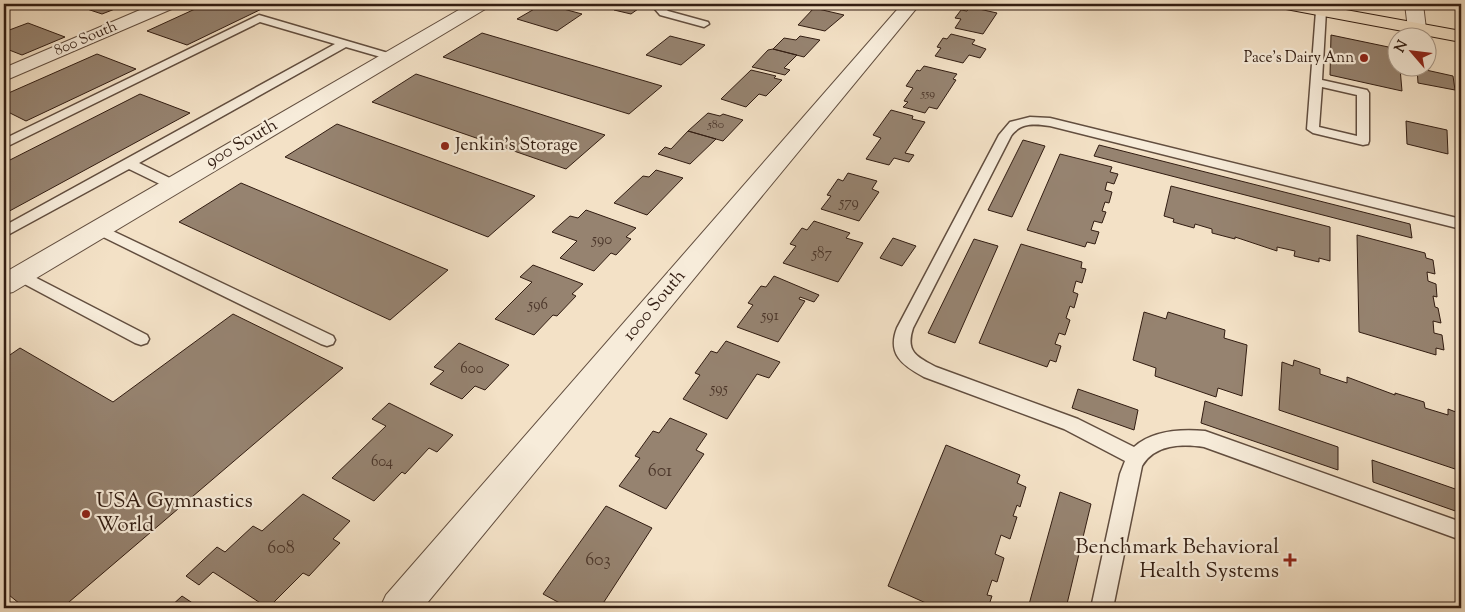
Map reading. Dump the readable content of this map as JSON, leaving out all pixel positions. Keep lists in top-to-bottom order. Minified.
{"streets":{"street":["800 South","900 South","1000 South"]},"places":{"other":["Pace's Dairy Ann","Jenkin's Storage","USA Gymnastics World"],"health":["Benchmark Behavioral Health Systems"]},"house_numbers":["559","580","579","590","587","596","591","600","595","604","601","608","603"],"north":"top left"}
